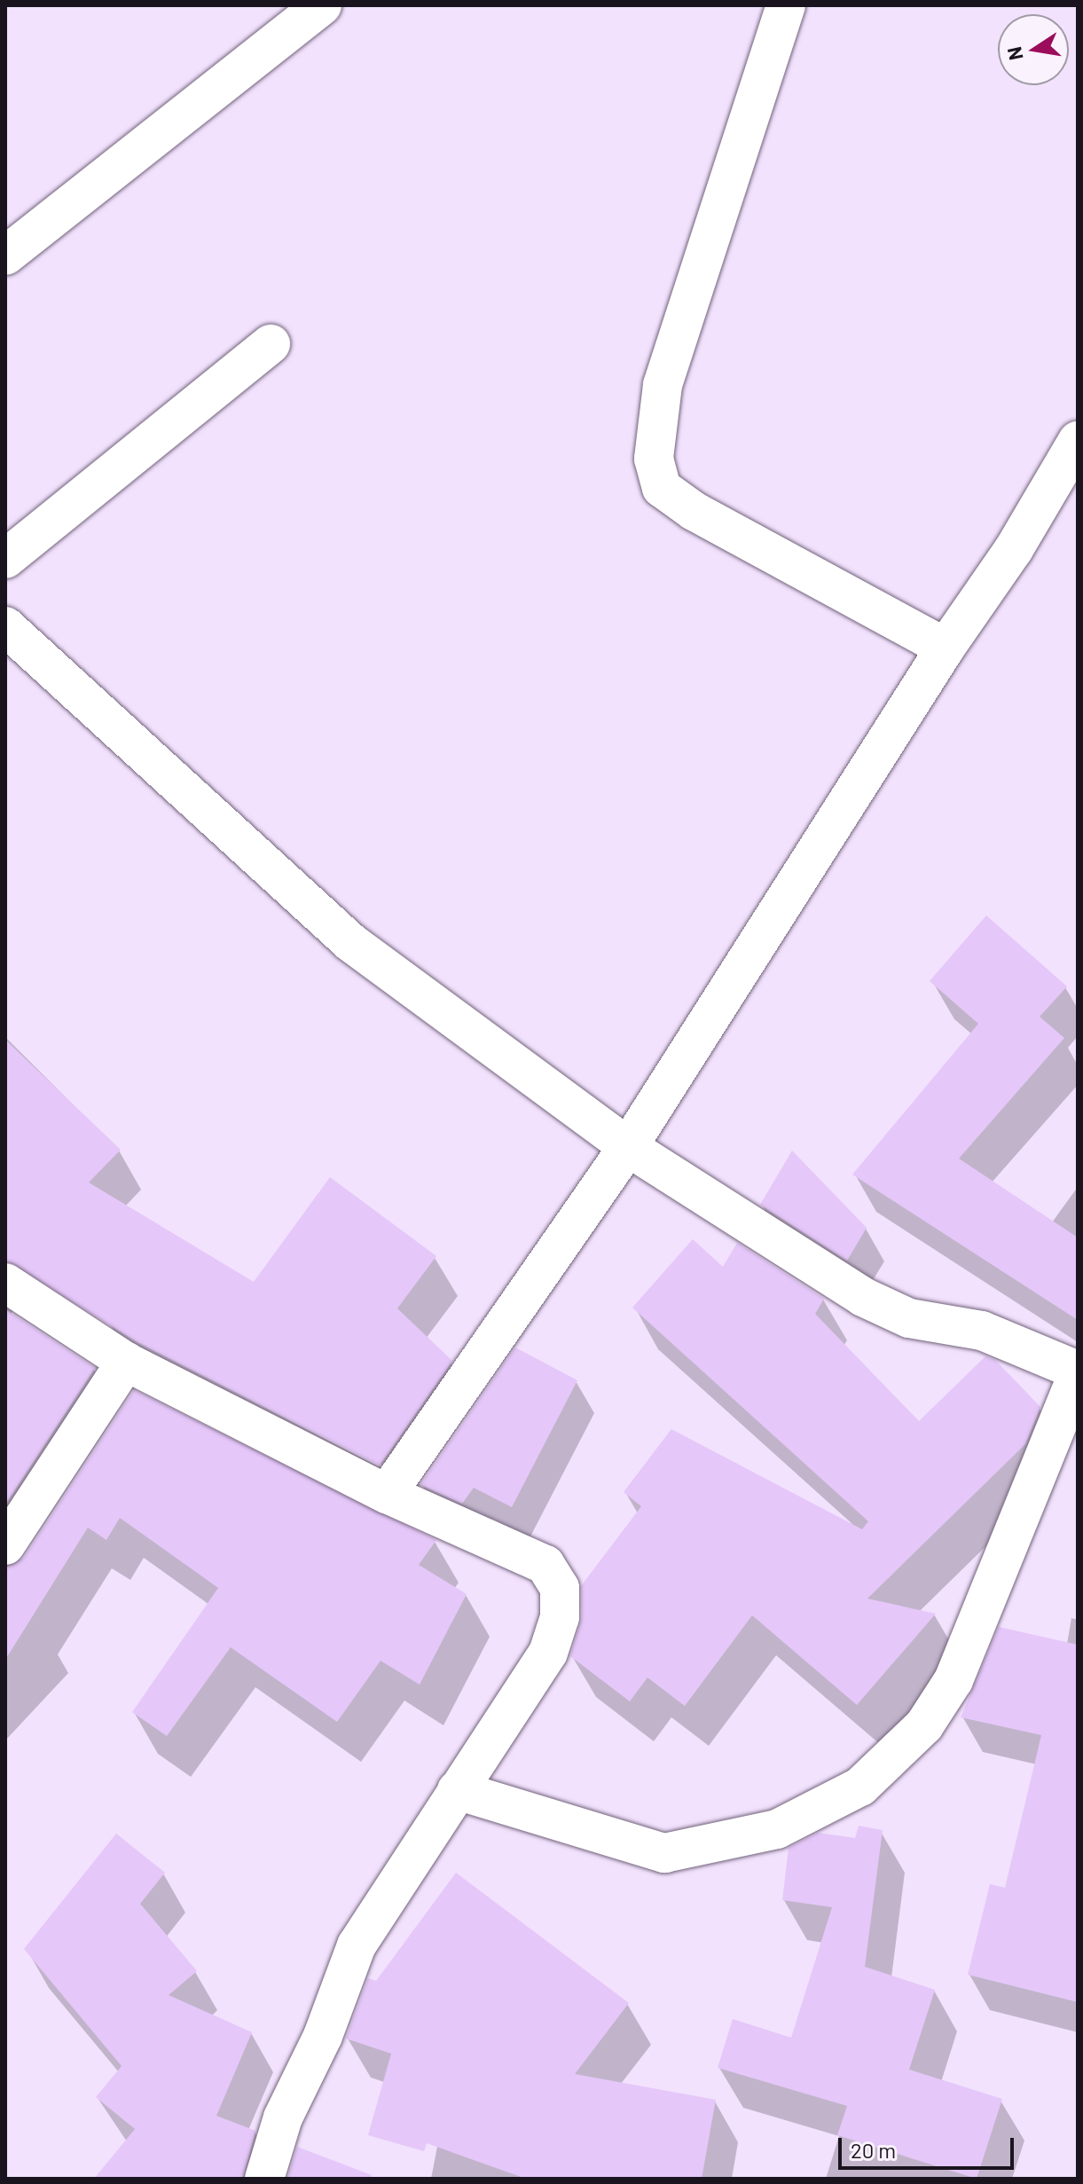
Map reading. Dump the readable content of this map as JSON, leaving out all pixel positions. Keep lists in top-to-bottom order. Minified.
{"scale_bar":"20 m","north":"left"}
